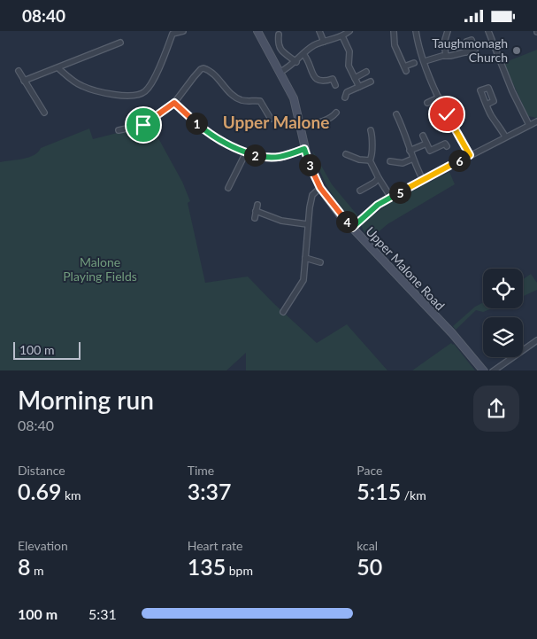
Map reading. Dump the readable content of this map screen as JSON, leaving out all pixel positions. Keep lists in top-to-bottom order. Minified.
{"streets":{"main road":["Upper Malone Road"]},"districts":["Upper Malone"],"parks":["Malone Playing Fields"],"places":["Taughmonagh Church"],"scale_bar":"100 m","page":{"status":"08:40","pins":["1","2","6","3","5","4"],"scale":"100 m","heading":["Morning run","08:40"],"stats":[["Distance","0.69 km"],["Time","3:37"],["Pace","5:15 /km"],["Elevation","8 m"],["Heart rate","135 bpm"],["kcal","50"]],"list":[{"name":"100 m","note":"5:31"}]}}
